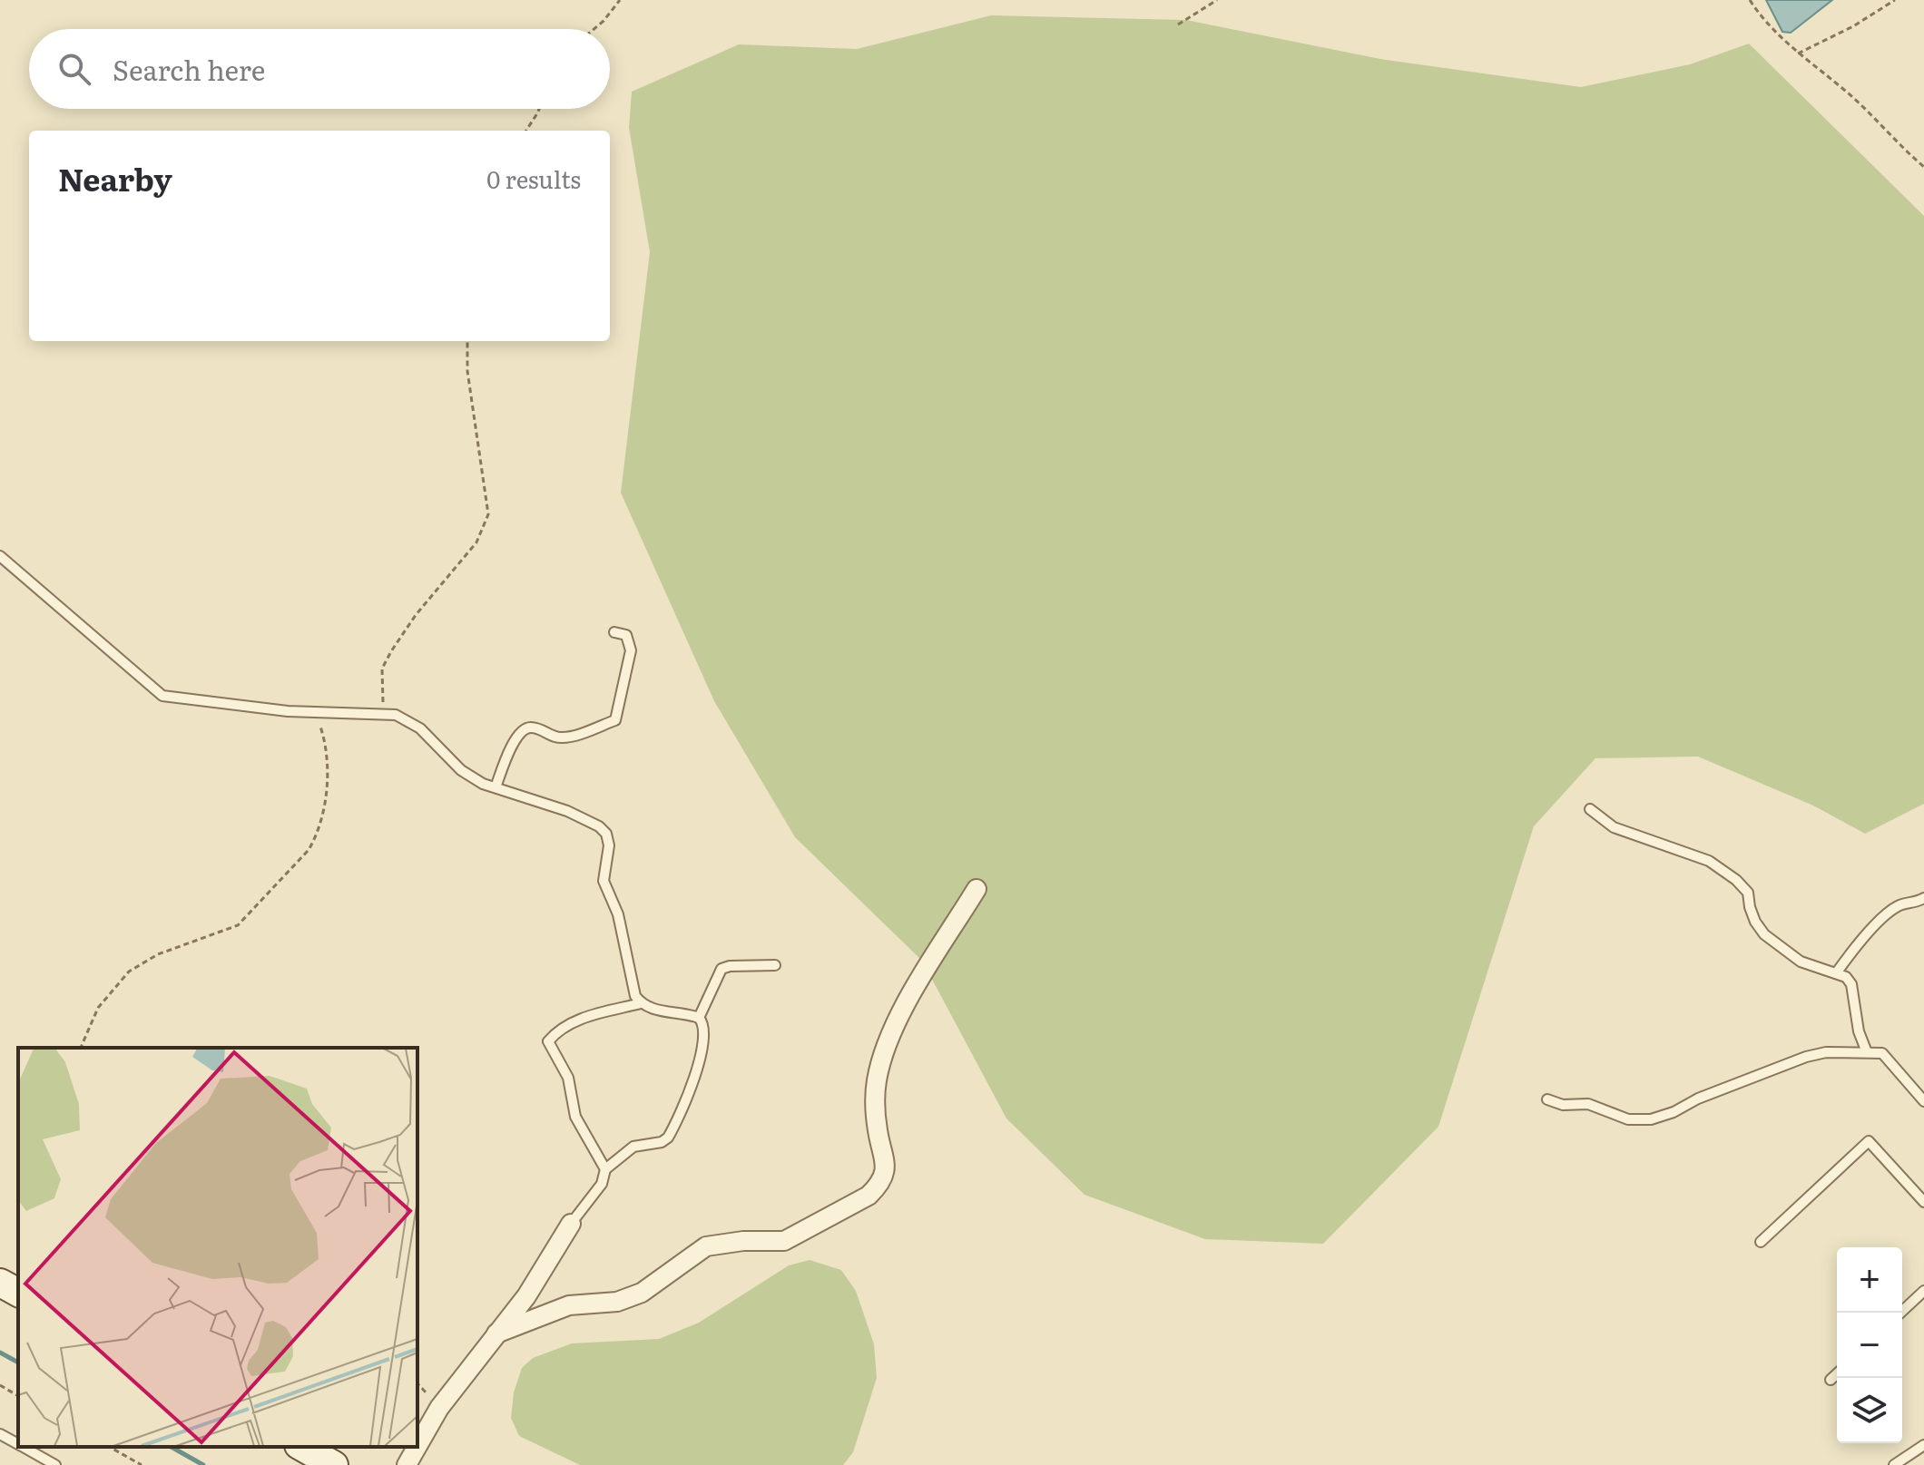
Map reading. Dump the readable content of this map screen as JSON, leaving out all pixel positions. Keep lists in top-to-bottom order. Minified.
{"page":{"search":"Search here","heading":["Nearby","0 results"],"map_buttons":["+","−"]}}
